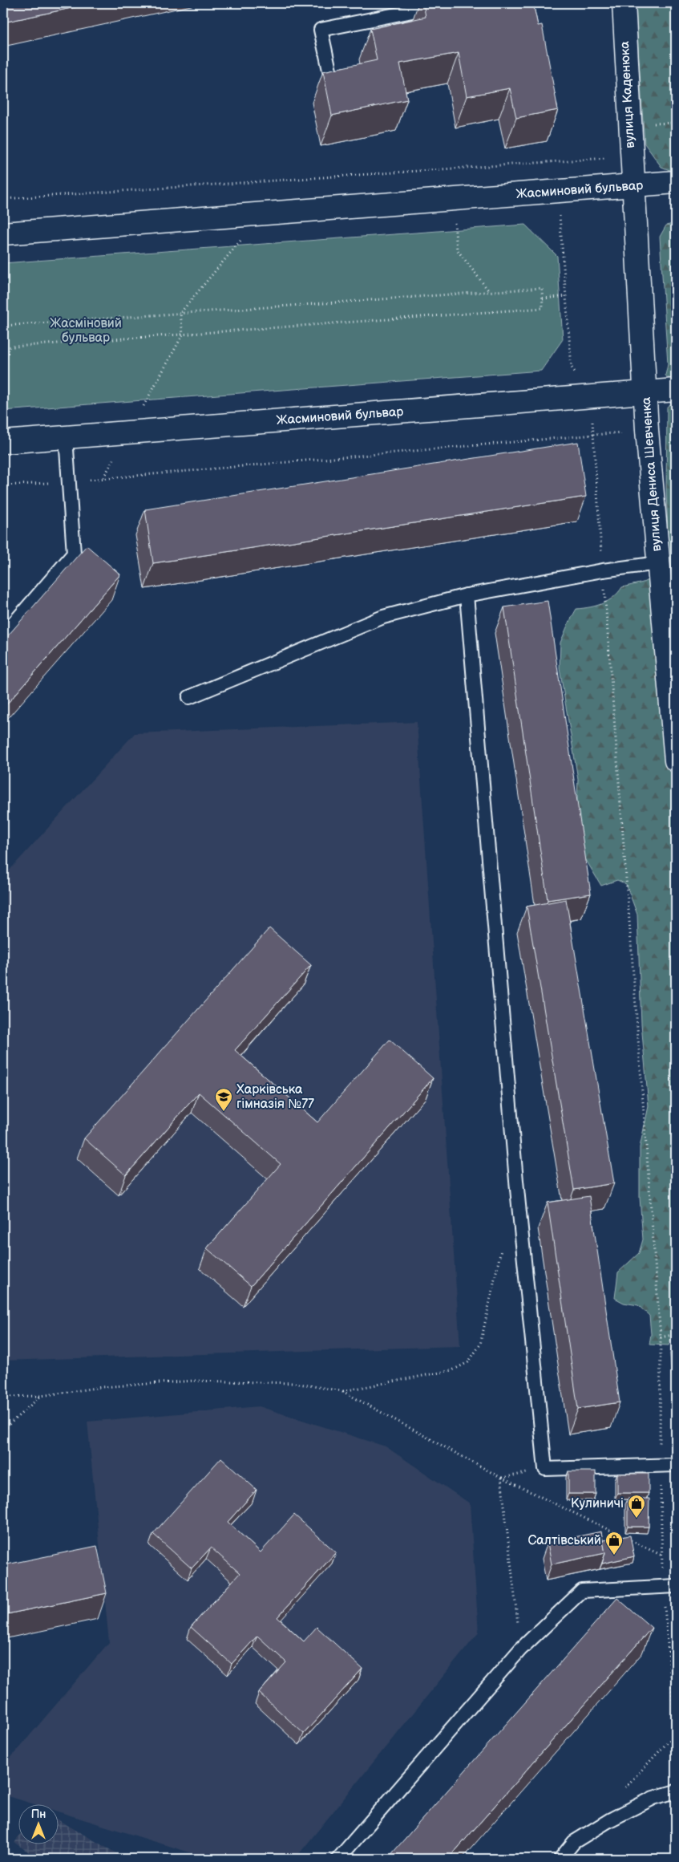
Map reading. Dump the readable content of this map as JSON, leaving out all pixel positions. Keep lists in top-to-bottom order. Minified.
{"streets":{"street":["вулиця Каденюка","Жасминовий бульвар","вулиця Дениса Шевченка"]},"crossings":[["вулиця Каденюка","Жасминовий бульвар"],["вулиця Каденюка","вулиця Дениса Шевченка"],["Жасминовий бульвар","вулиця Дениса Шевченка"]],"parks":["Жасміновий бульвар"],"places":{"school or university":["Харківська гімназія №77"],"shop":["Кулиничі","Салтівський"]},"north":"top"}
